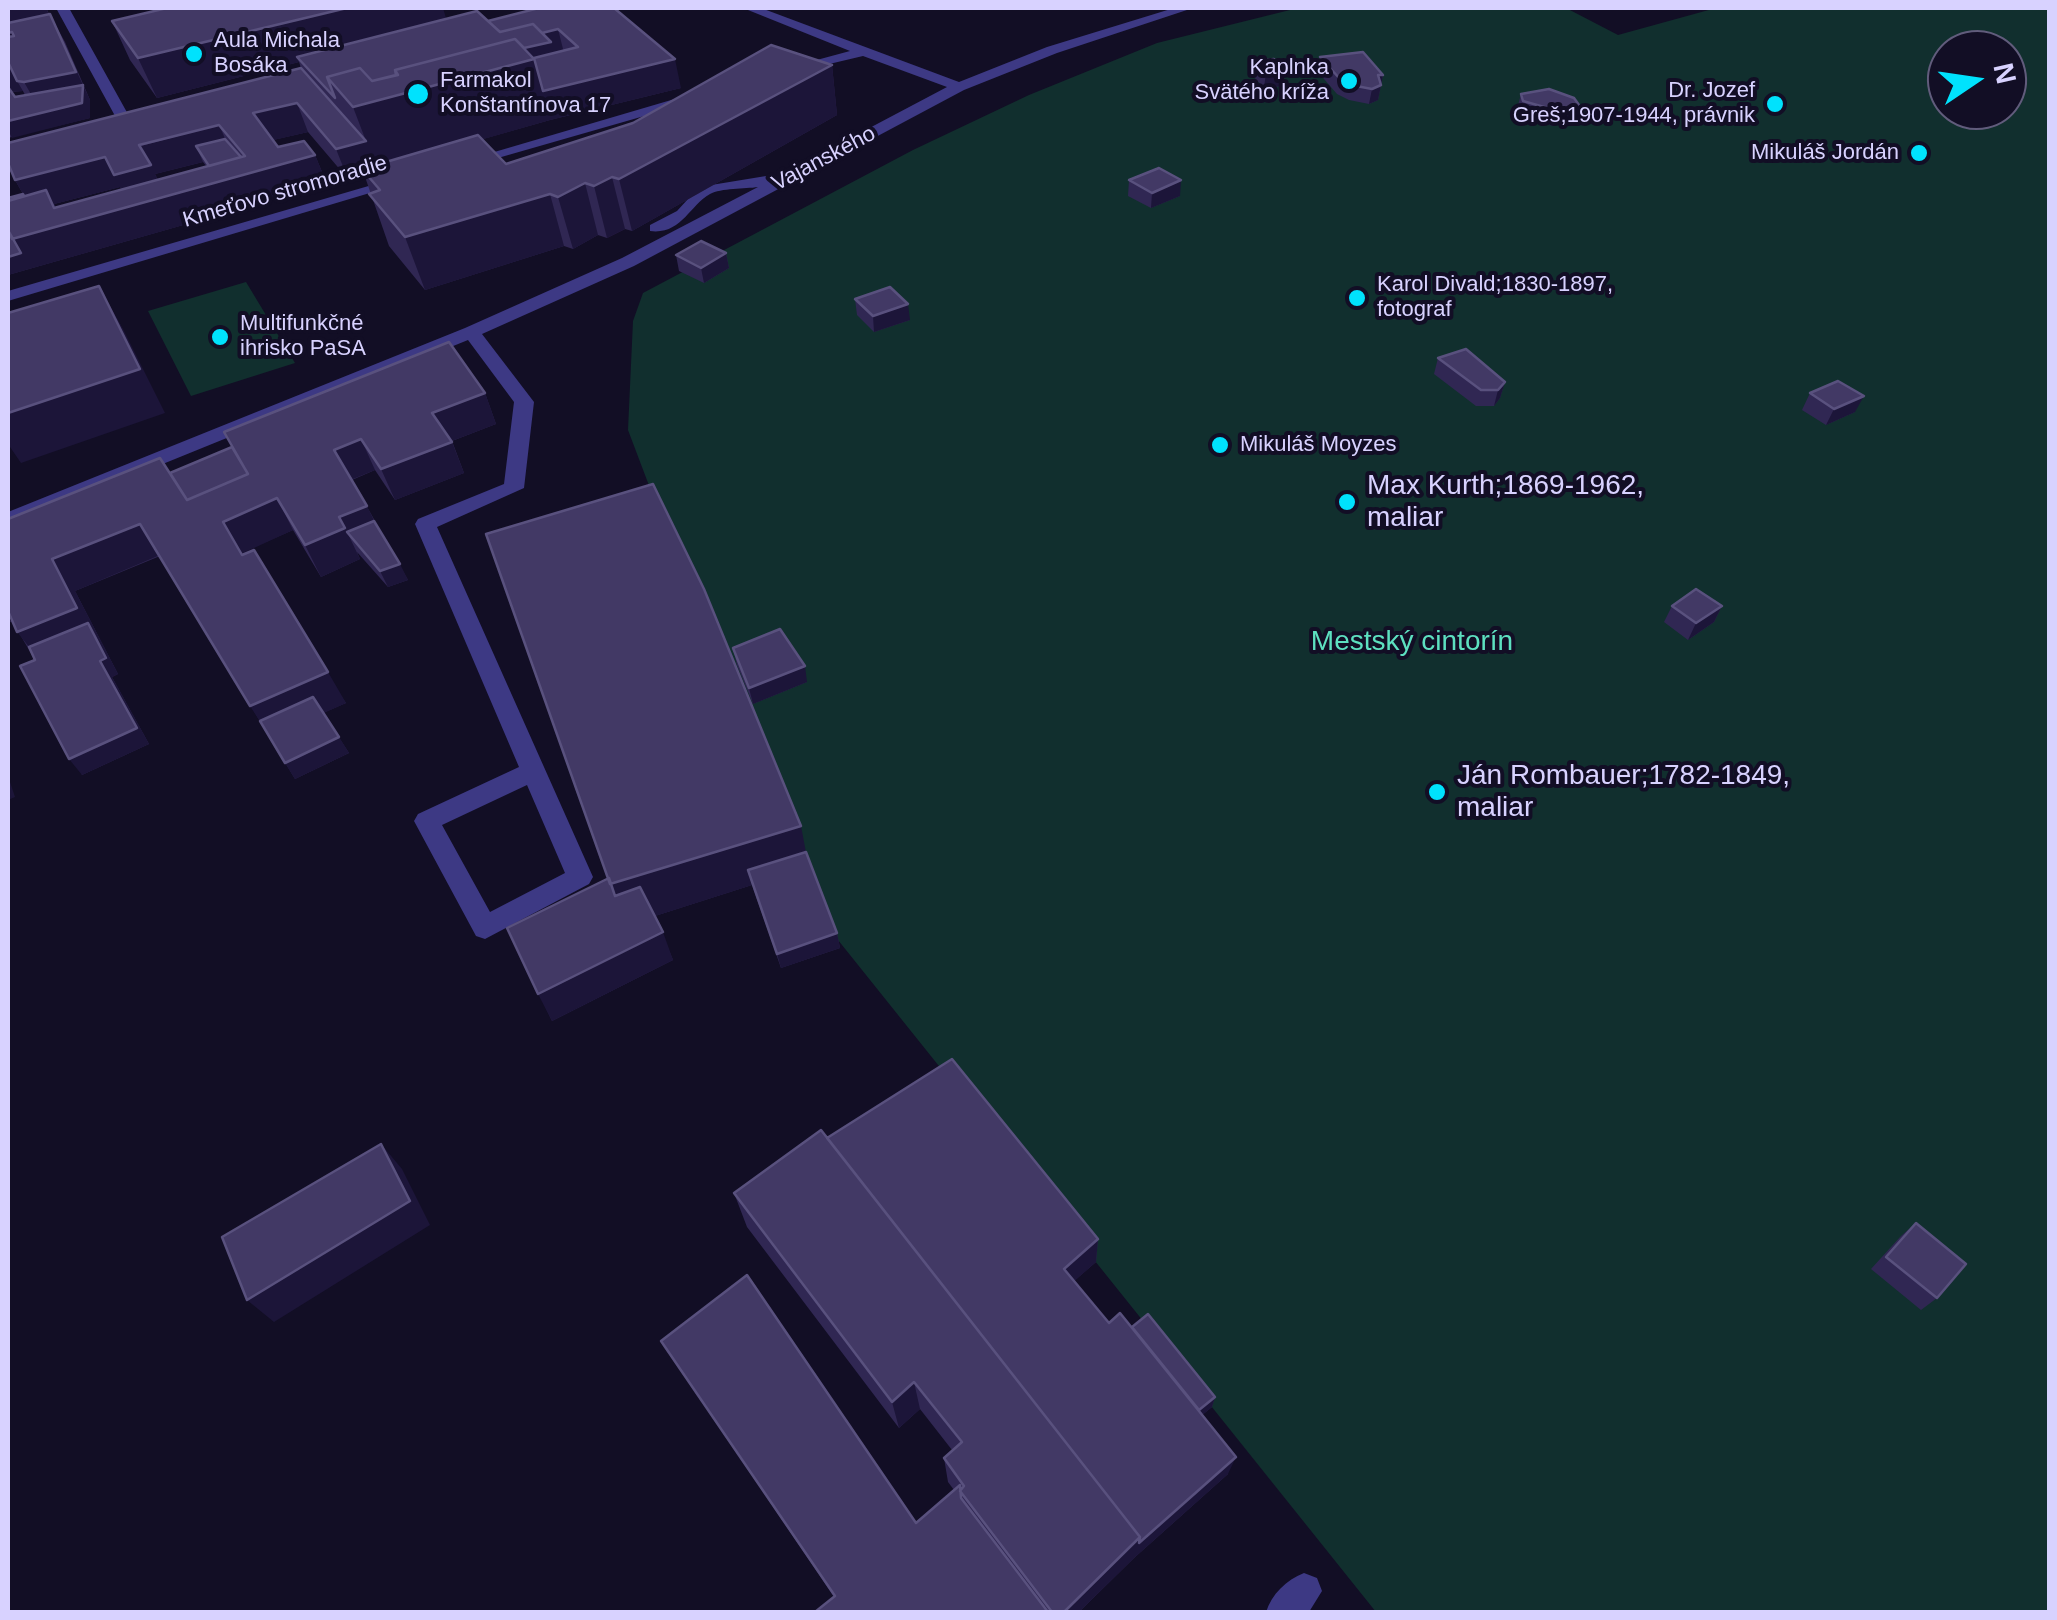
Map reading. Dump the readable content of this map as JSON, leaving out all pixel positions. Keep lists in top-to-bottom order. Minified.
{"streets":{"street":["Vajanského","Kmeťovo stromoradie"]},"parks":["Mestský cintorín"],"places":["Aula Michala Bosáka","Kaplnka Svätého kríža","Farmakol Konštantínova 17","Dr. Jozef Greš;1907-1944, právnik","Mikuláš Jordán","Karol Divald;1830-1897, fotograf","Multifunkčné ihrisko PaSA","Mikuláš Moyzes","Max Kurth;1869-1962, maliar","Ján Rombauer;1782-1849, maliar"],"north":"right"}
